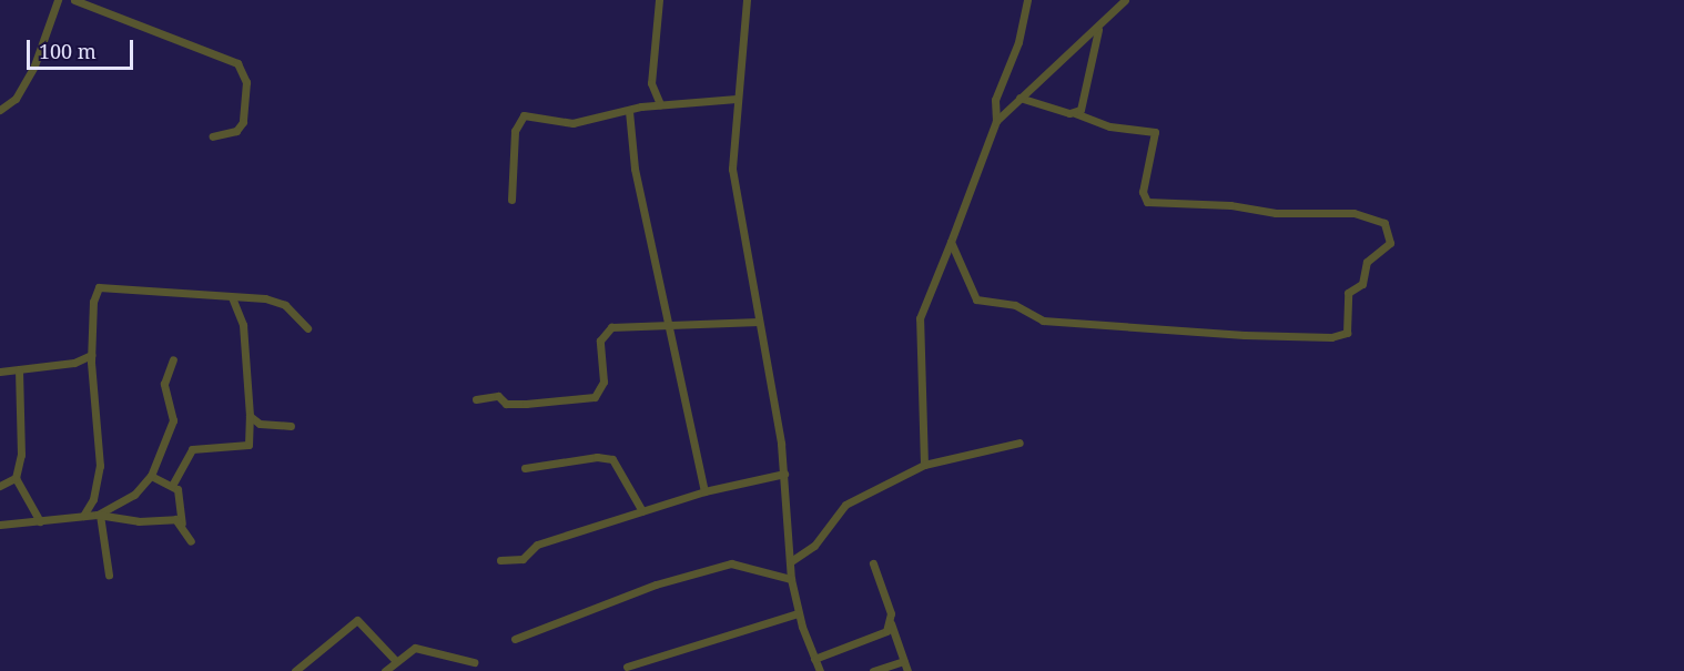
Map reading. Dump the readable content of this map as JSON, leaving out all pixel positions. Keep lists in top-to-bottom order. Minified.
{"scale_bar":"100 m"}
